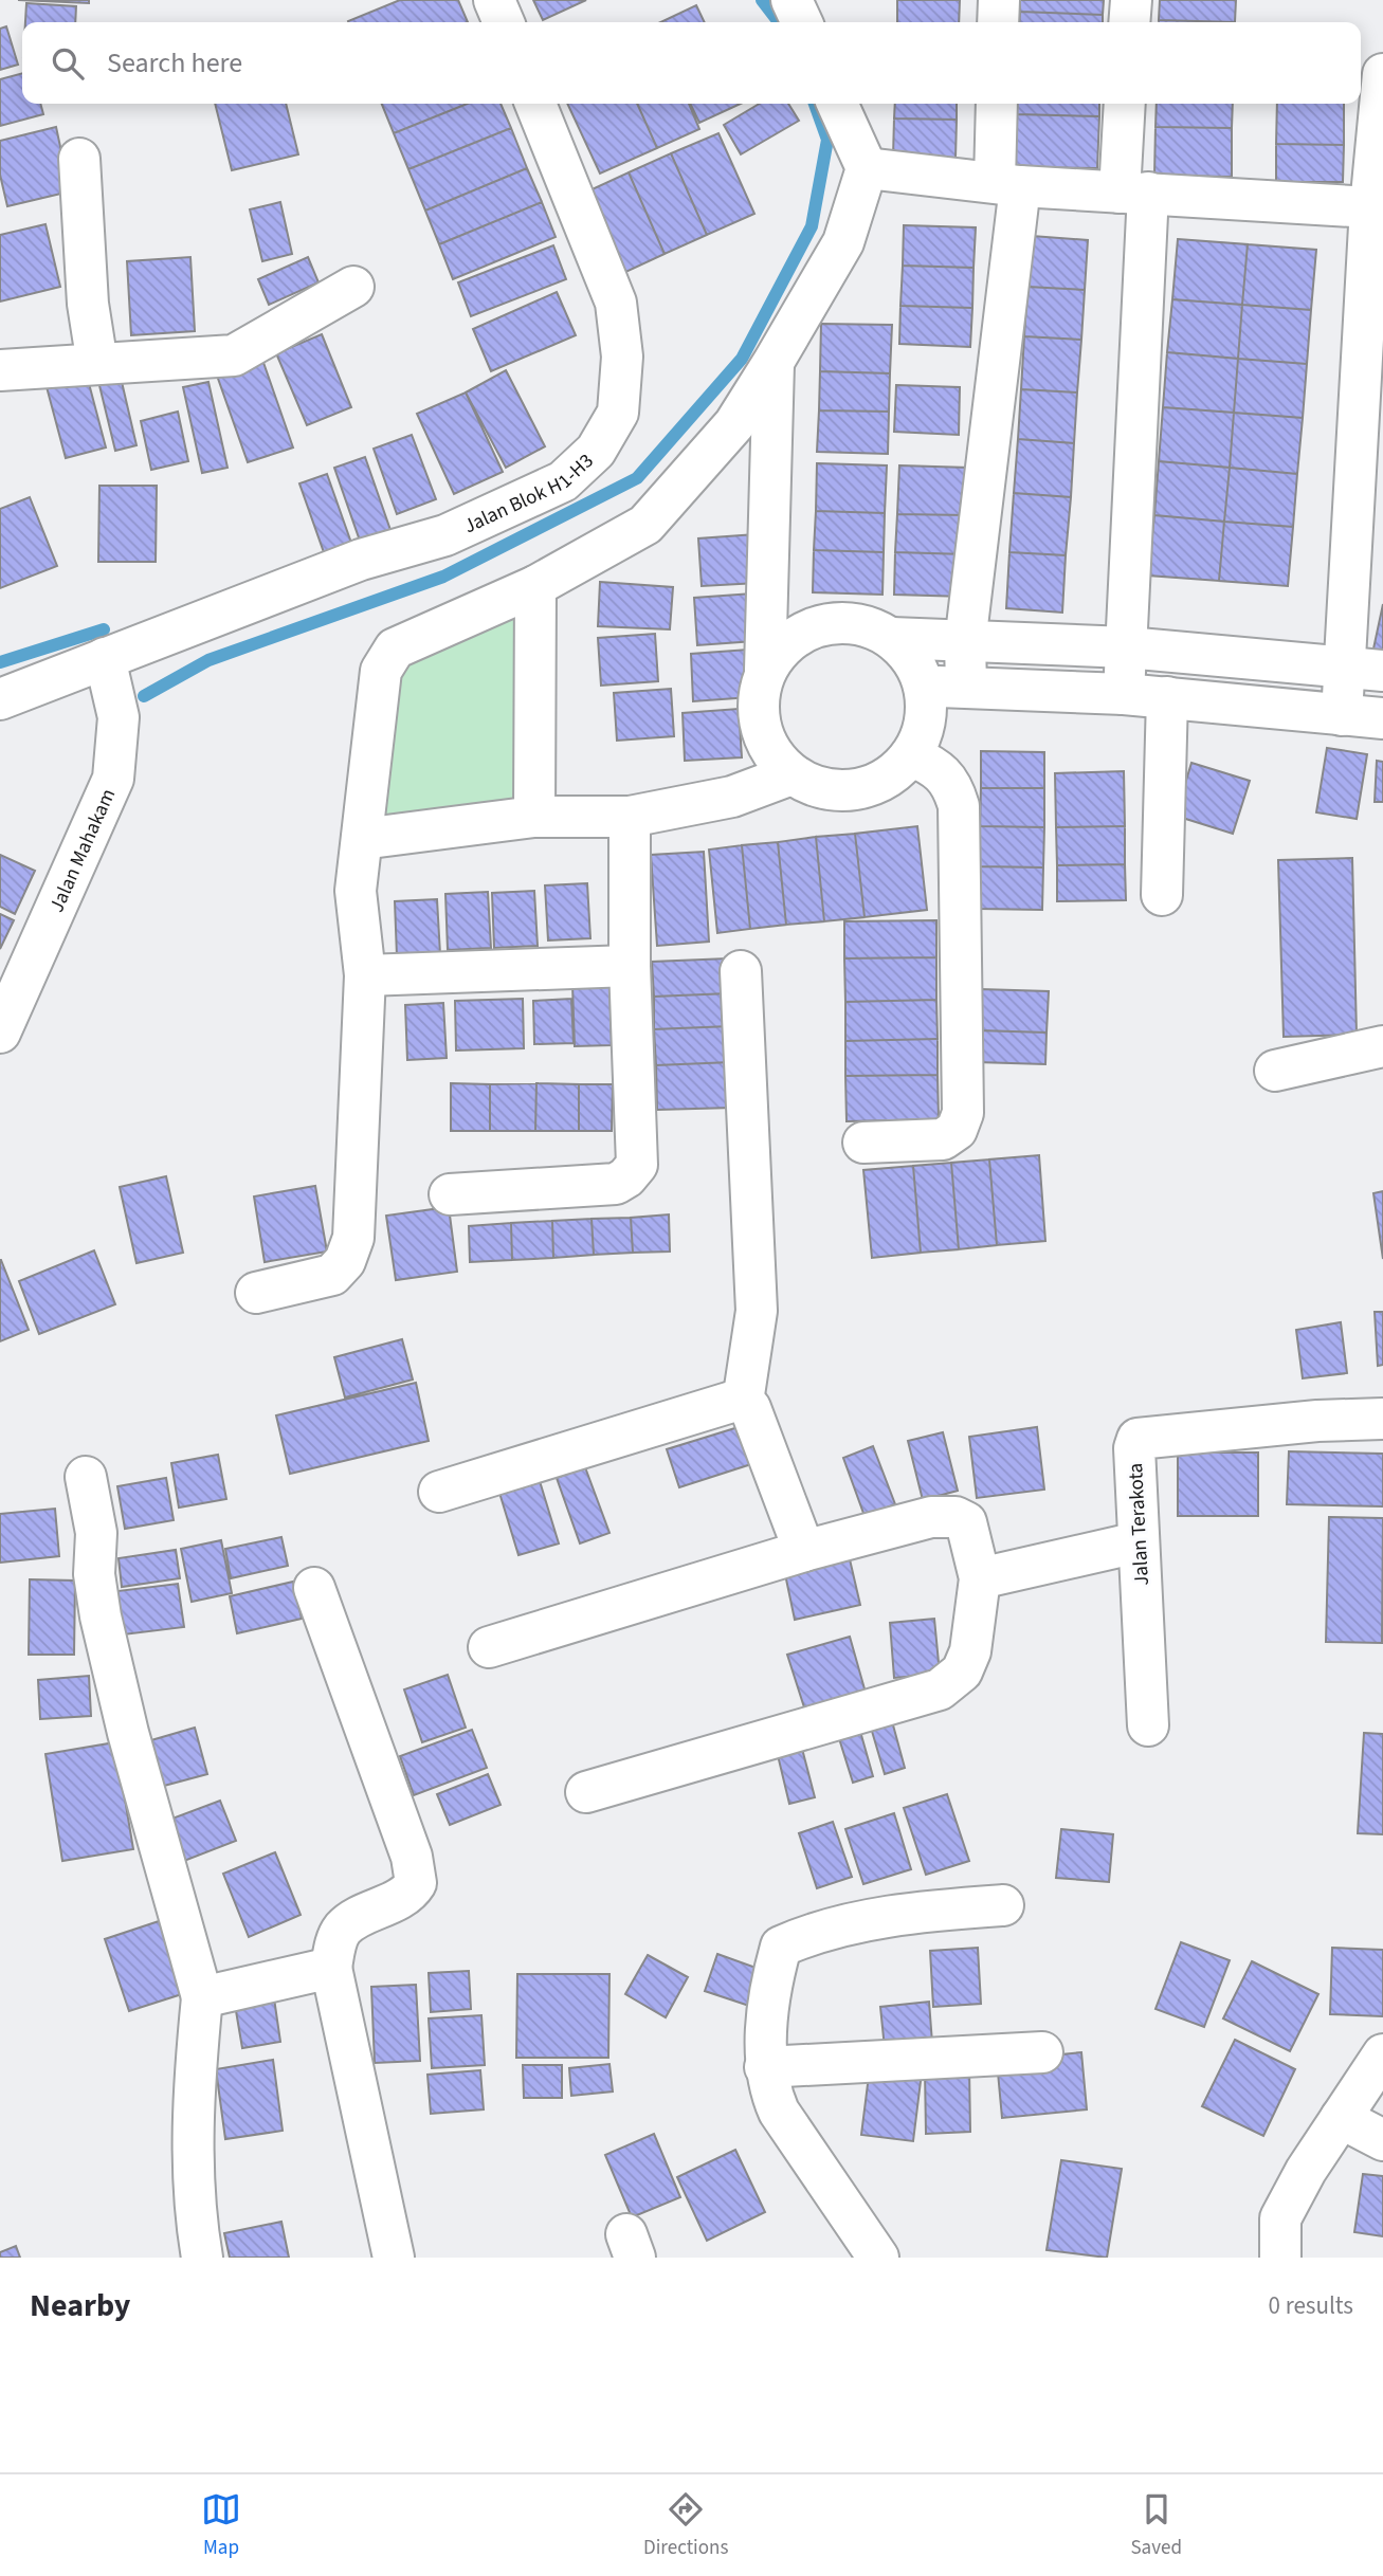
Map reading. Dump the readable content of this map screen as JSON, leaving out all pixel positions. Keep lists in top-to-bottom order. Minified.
{"streets":{"street":["Jalan Blok H1-H3","Jalan Mahakam","Jalan Terakota"]},"crossings":[["Jalan Blok H1-H3","Jalan Mahakam"]],"page":{"search":"Search here","heading":["Nearby","0 results"],"nav":["Map","Directions","Saved"]}}
